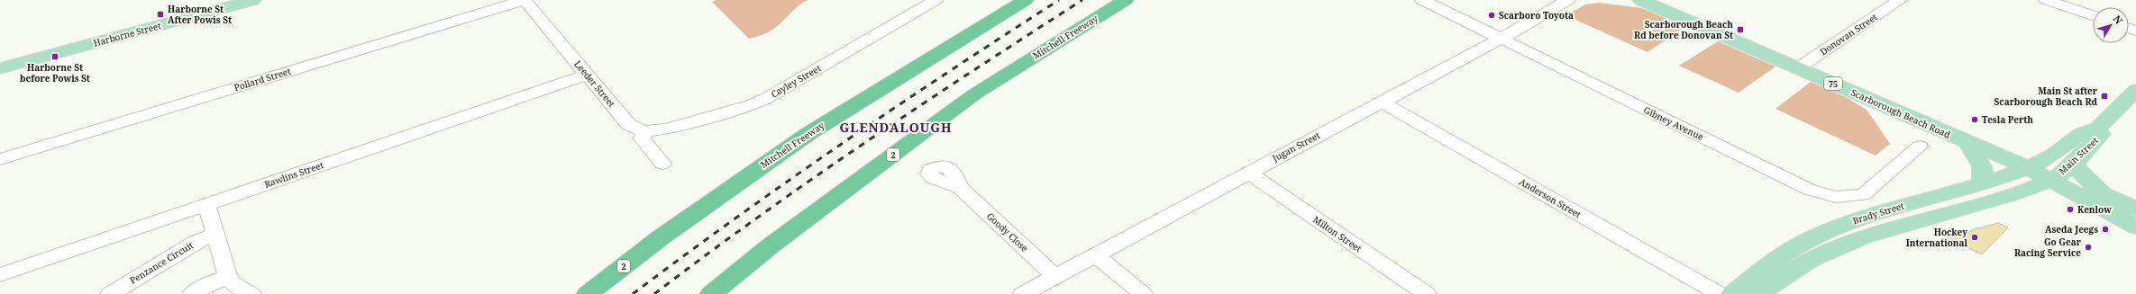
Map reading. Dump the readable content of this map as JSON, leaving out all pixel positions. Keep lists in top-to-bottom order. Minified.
{"streets":{"highway":["Mitchell Freeway","2"],"main road":["Harborne Street","75","Scarborough Beach Road","Main Street","Brady Street"],"street":["Donovan Street","Pollard Street","Cayley Street","Leeder Street","Gibney Avenue","Jugan Street","Rawlins Street","Anderson Street","Goody Close","Milton Street","Penzance Circuit"]},"crossings":[["Donovan Street","Scarborough Beach Road"],["Pollard Street","Leeder Street"],["Cayley Street","Leeder Street"],["Leeder Street","Rawlins Street"],["Scarborough Beach Road","Main Street"],["Scarborough Beach Road","Brady Street"],["Gibney Avenue","Jugan Street"],["Jugan Street","Anderson Street"],["Jugan Street","Goody Close"],["Jugan Street","Milton Street"],["Main Street","Brady Street"]],"districts":["GLENDALOUGH"],"places":{"transit":["Harborne St After Powis St","Scarborough Beach Rd before Donovan St","Harborne St before Powis St","Main St after Scarborough Beach Rd"],"other":["Scarboro Toyota","Tesla Perth","Kenlow","Aseda Jeegs","Hockey International","Go Gear Racing Service"]},"north":"top right"}
